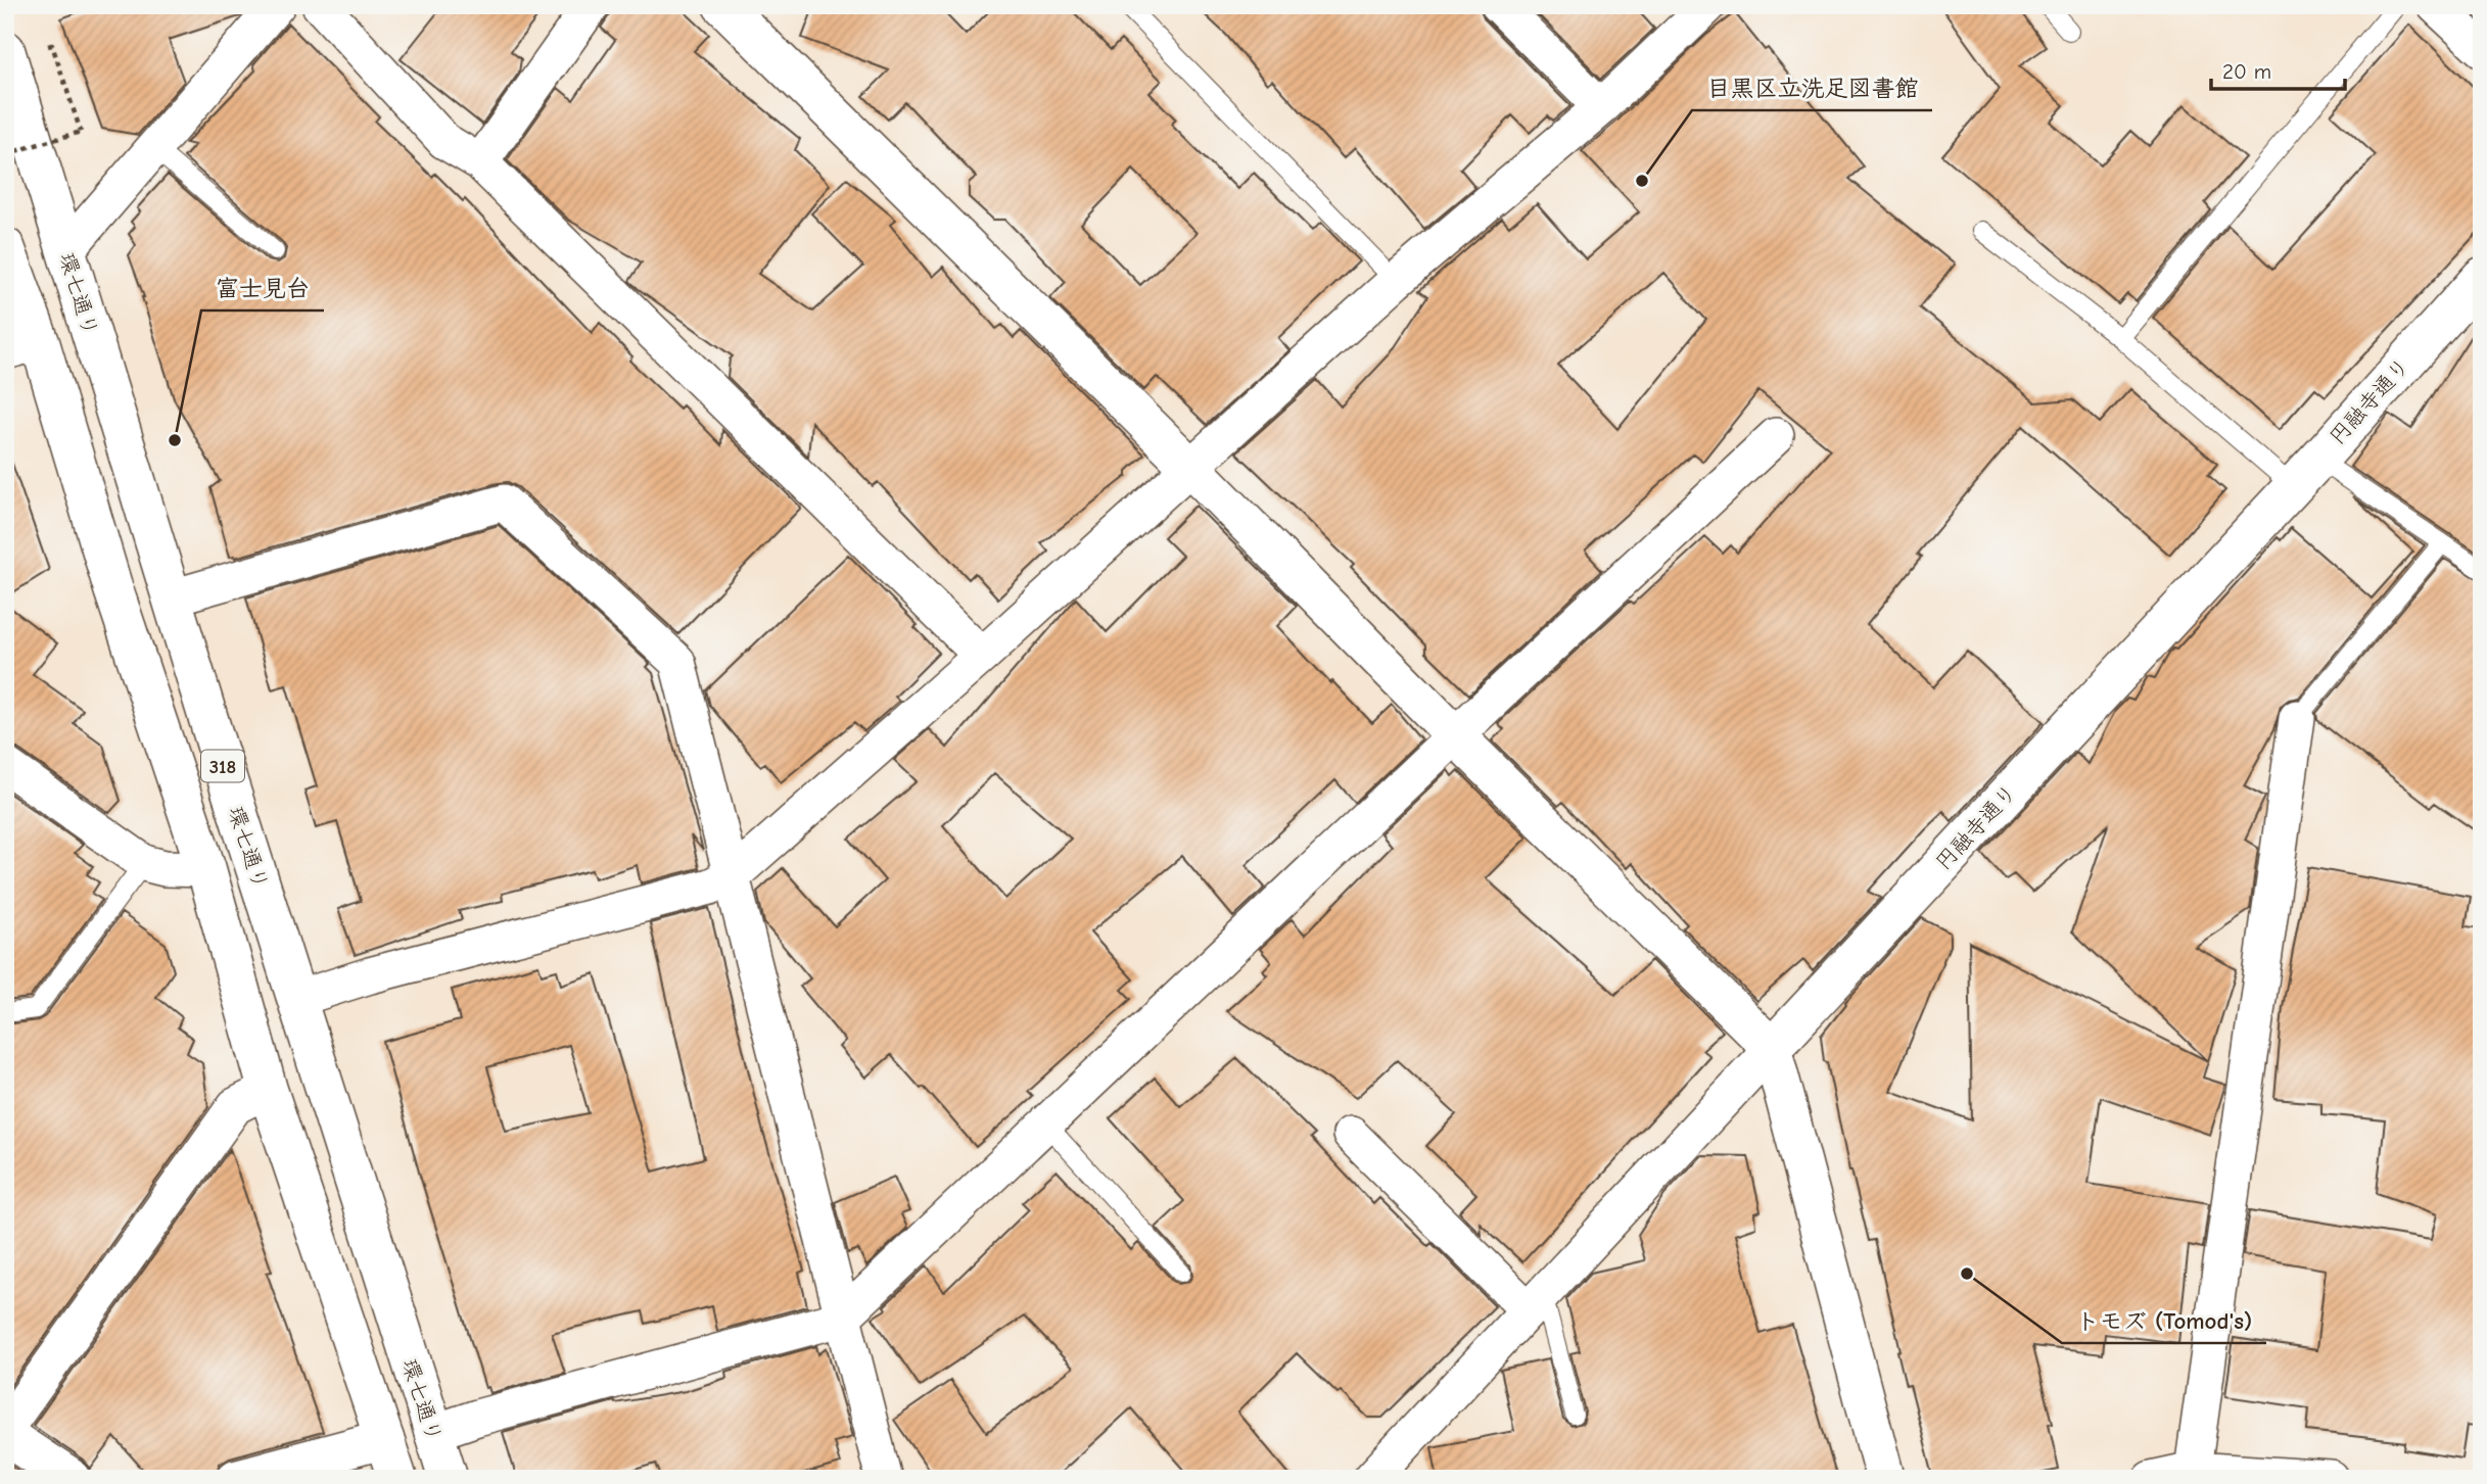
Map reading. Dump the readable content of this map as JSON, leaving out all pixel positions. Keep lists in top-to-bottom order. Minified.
{"streets":{"street":["環七通り","円融寺通り","318"]},"places":["目黒区立洗足図書館","富士見台","トモズ (Tomod's)"],"scale_bar":"20 m"}
